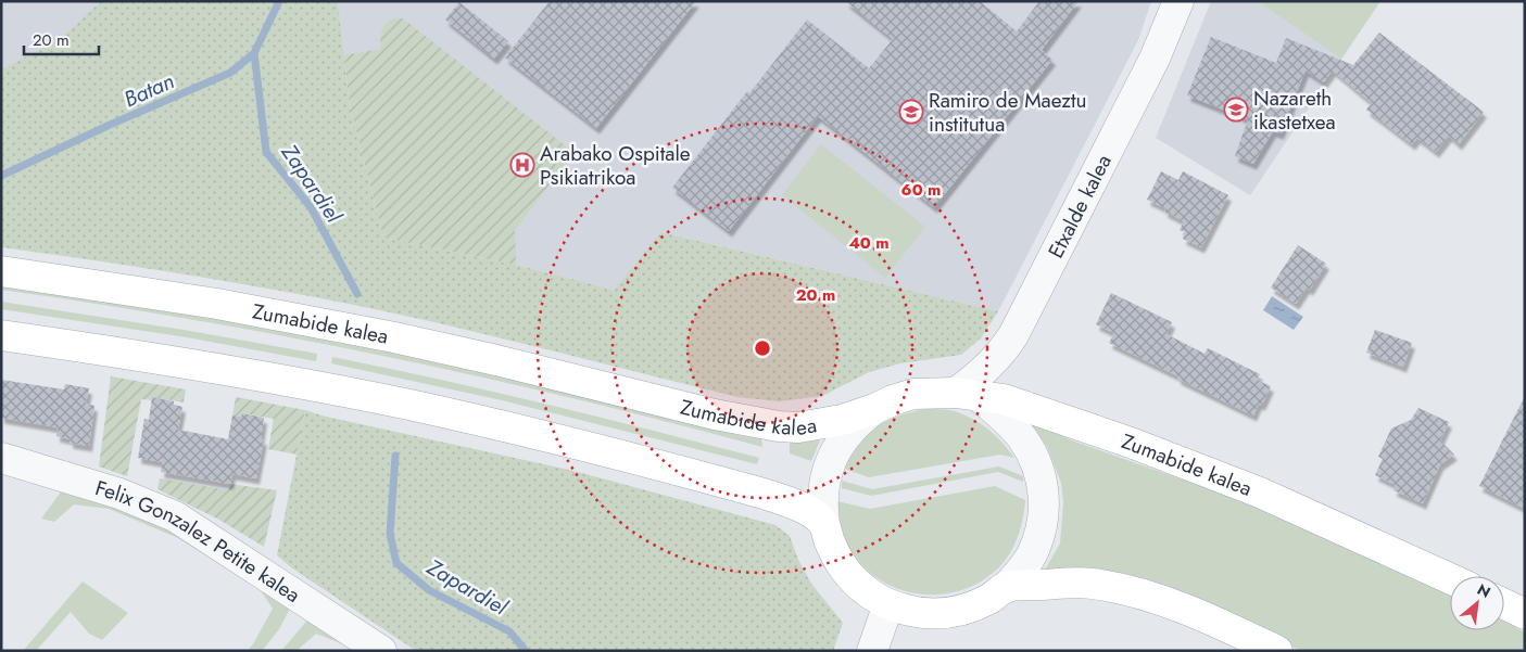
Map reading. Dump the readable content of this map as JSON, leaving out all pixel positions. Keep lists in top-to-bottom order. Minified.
{"streets":{"main road":["Zumabide kalea"],"street":["Etxalde kalea","Felix Gonzalez Petite kalea"]},"crossings":[["Etxalde kalea","Zumabide kalea"]],"water":["Batan","Zapardiel"],"places":{"school or university":["Nazareth ikastetxea","Ramiro de Maeztu institutua"],"hospital":["Arabako Ospitale Psikiatrikoa"]},"scale_bar":"20 m","north":"top right","rings":["60 m","40 m","20 m"]}
